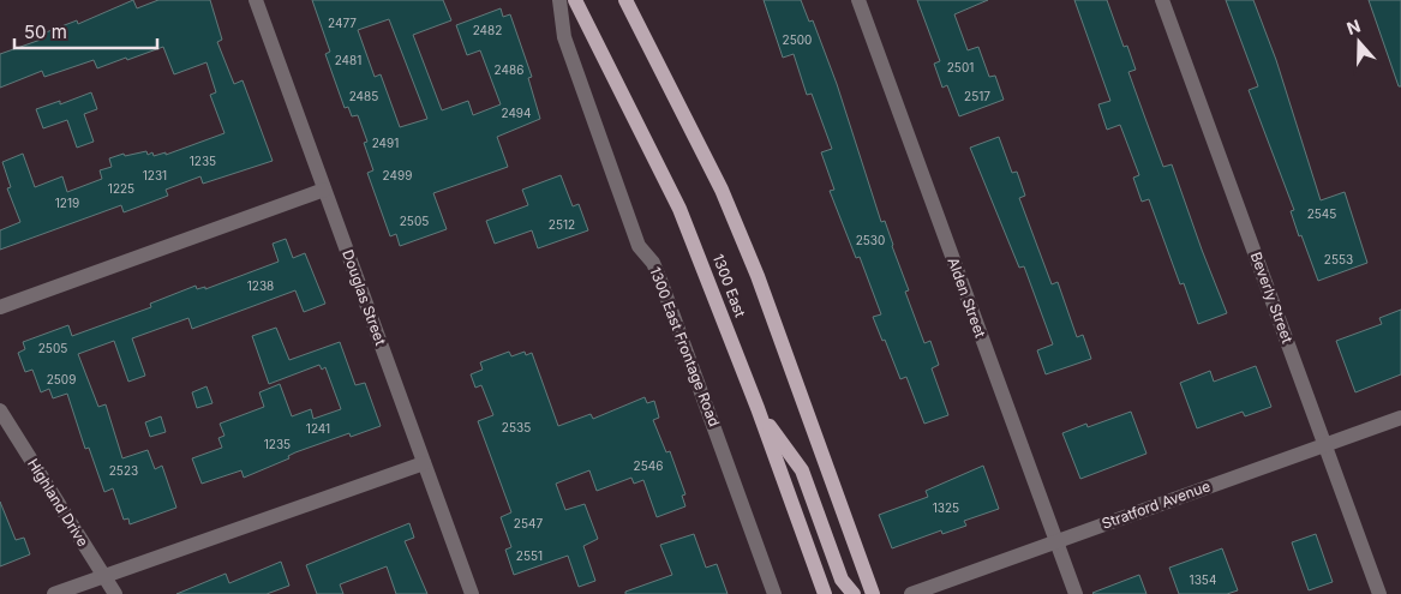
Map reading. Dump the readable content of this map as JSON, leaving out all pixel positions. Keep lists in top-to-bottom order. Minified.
{"streets":{"main road":["1300 East"],"street":["Douglas Street","Alden Street","Beverly Street","1300 East Frontage Road","Highland Drive","Stratford Avenue"]},"crossings":[["Alden Street","Stratford Avenue"],["Beverly Street","Stratford Avenue"]],"house_numbers":["2477","2482","2500","2481","2501","2486","2485","2517","2494","2491","1235","1231","2499","1225","1219","2545","2505","2512","2530","2553","1238","2505","2509","2535","1241","1235","2546","2523","1325","2547","2551","1354"],"scale_bar":"50 m","north":"top"}
